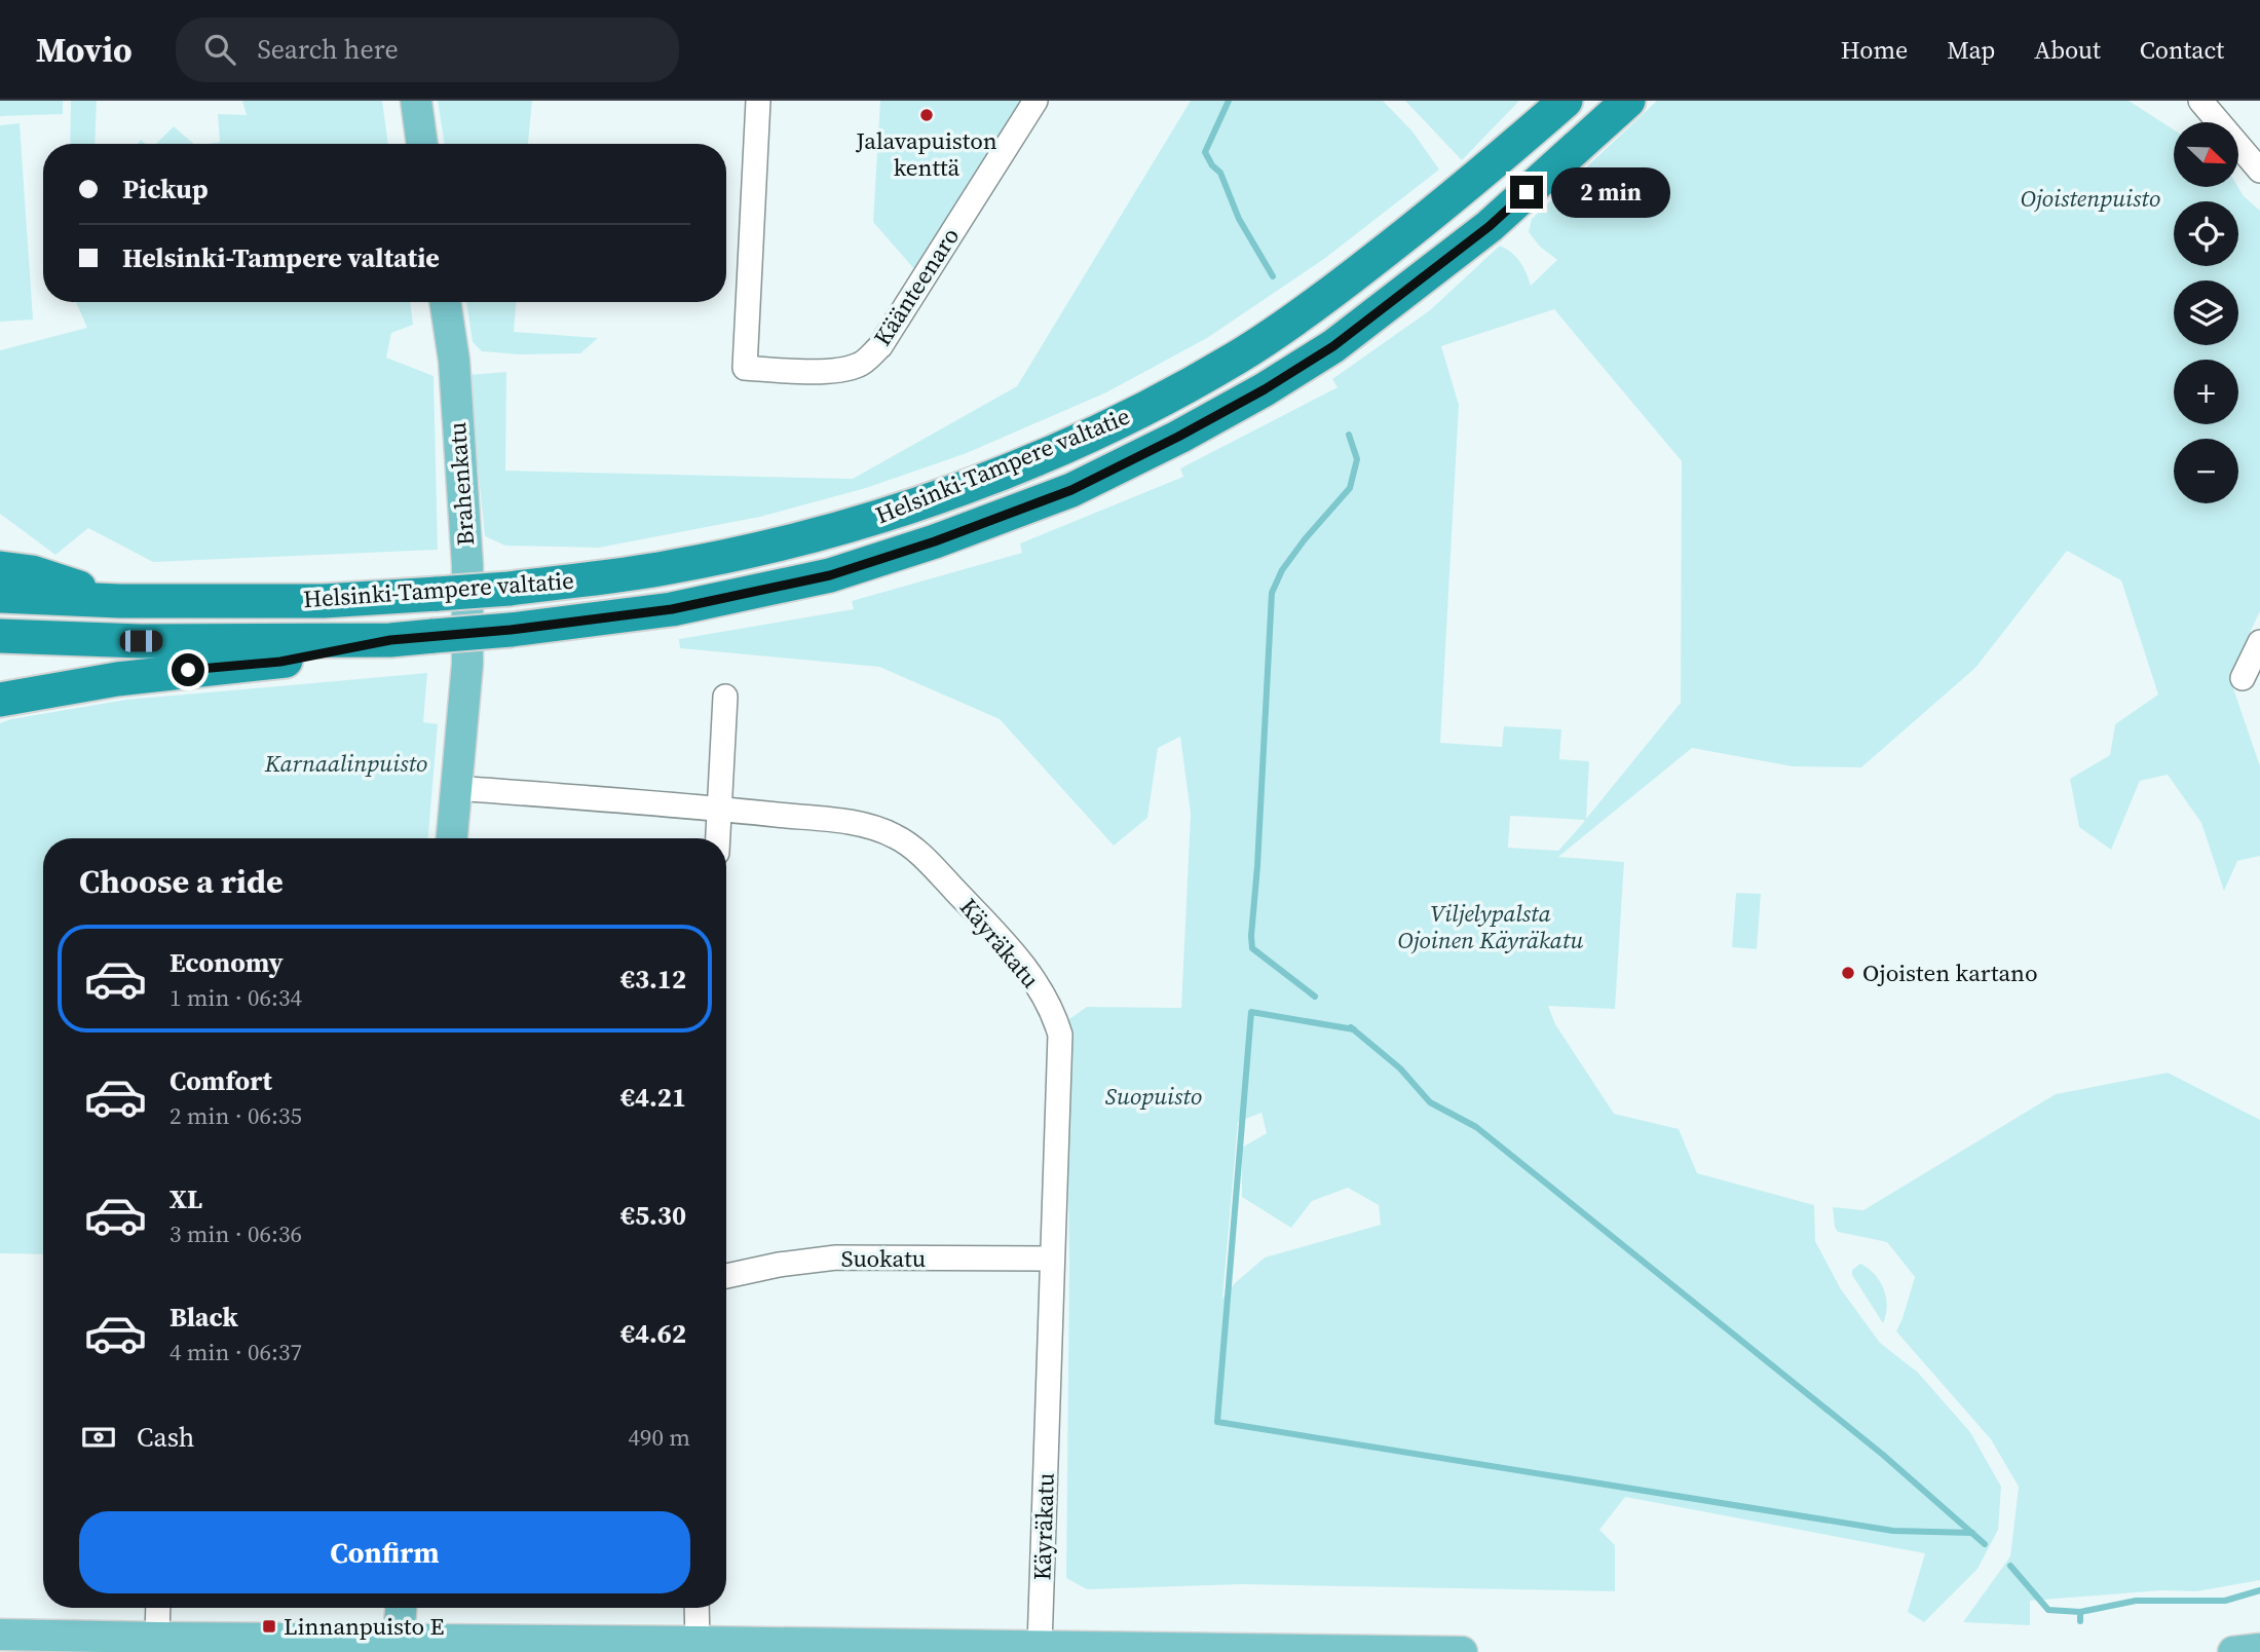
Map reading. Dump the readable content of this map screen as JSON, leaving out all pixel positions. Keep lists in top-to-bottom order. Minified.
{"streets":{"highway":["Helsinki-Tampere valtatie"],"main road":["Brahenkatu"],"street":["Käänteenaro","Käyräkatu","Suokatu"]},"crossings":[["Brahenkatu","Käyräkatu"],["Käyräkatu","Suokatu"]],"parks":["Ojoistenpuisto","Karnaalinpuisto","Viljelypalsta Ojoinen Käyräkatu","Suopuisto"],"places":{"other":["Jalavapuiston kenttä","Ojoisten kartano"],"transit":["Linnanpuisto E"]},"north":"bottom right","page":{"header":"Movio","search":"Search here","nav":["Home","Map","About","Contact"],"map_buttons":["+","−"],"banner":["Pickup","Helsinki-Tampere valtatie"],"bubble":"2 min","heading":"Choose a ride","list":[{"name":"Economy","note":"1 min · 06:34","value":"€3.12"},{"name":"Comfort","note":"2 min · 06:35","value":"€4.21"},{"name":"XL","note":"3 min · 06:36","value":"€5.30"},{"name":"Black","note":"4 min · 06:37","value":"€4.62"}],"pay":["Cash","490 m"],"buttons":"Confirm"}}
